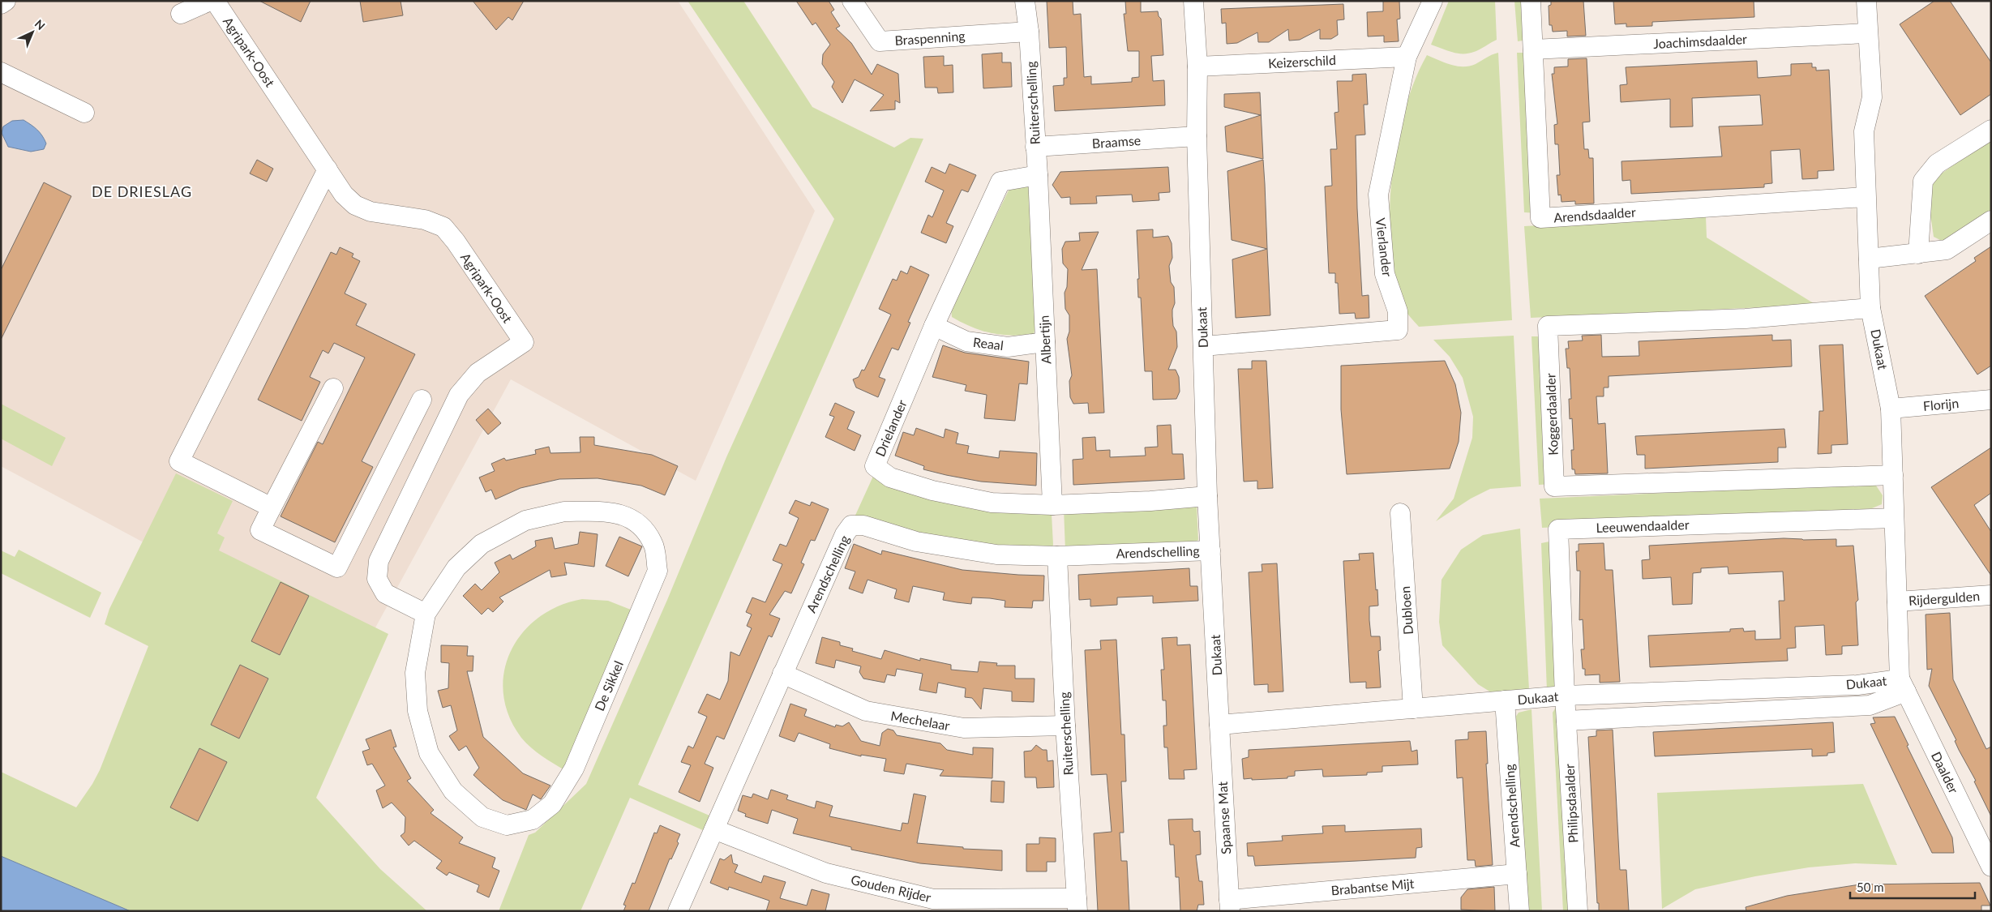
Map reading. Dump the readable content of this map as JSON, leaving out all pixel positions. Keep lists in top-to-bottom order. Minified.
{"streets":{"street":["Braspenning","Joachimsdaalder","Agripark-Oost","Keizerschild","Ruiterschelling","Braamse","Arendsdaalder","Vierlander","Dukaat","Albertijn","Reaal","Florijn","Koggerdaalder","Drielander","Leeuwendaalder","Arendschelling","Rijdergulden","Dubloen","De Sikkel","Mechelaar","Daalder","Philipsdaalder","Spaanse Mat","Brabantse Mijt","Gouden Rijder"]},"crossings":[["Braspenning","Ruiterschelling"],["Joachimsdaalder","Arendsdaalder"],["Joachimsdaalder","Dukaat"],["Agripark-Oost","De Sikkel"],["Keizerschild","Vierlander"],["Keizerschild","Dukaat"],["Ruiterschelling","Braamse"],["Ruiterschelling","Albertijn"],["Ruiterschelling","Drielander"],["Ruiterschelling","Arendschelling"],["Ruiterschelling","Mechelaar"],["Ruiterschelling","Gouden Rijder"],["Braamse","Dukaat"],["Arendsdaalder","Dukaat"],["Vierlander","Dukaat"],["Dukaat","Florijn"],["Dukaat","Koggerdaalder"],["Dukaat","Drielander"],["Dukaat","Leeuwendaalder"],["Dukaat","Arendschelling"],["Dukaat","Rijdergulden"],["Dukaat","Dubloen"],["Dukaat","Daalder"],["Dukaat","Philipsdaalder"],["Dukaat","Spaanse Mat"],["Albertijn","Reaal"],["Albertijn","Drielander"],["Reaal","Drielander"],["Leeuwendaalder","Philipsdaalder"],["Arendschelling","Mechelaar"],["Arendschelling","Brabantse Mijt"],["Arendschelling","Gouden Rijder"],["Spaanse Mat","Brabantse Mijt"]],"districts":["DE DRIESLAG"],"scale_bar":"50 m","north":"top right"}
